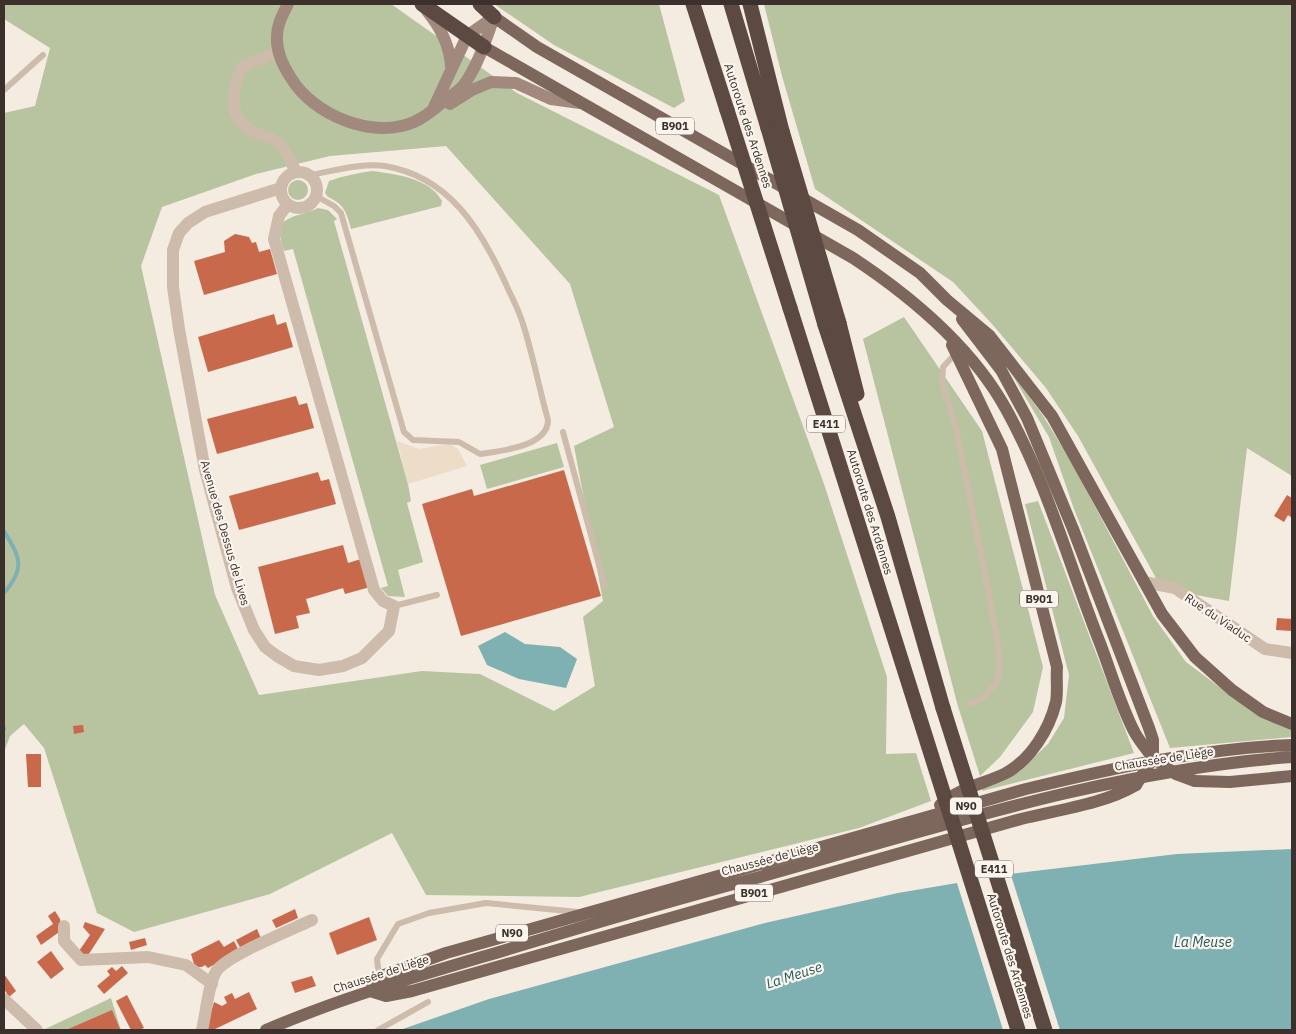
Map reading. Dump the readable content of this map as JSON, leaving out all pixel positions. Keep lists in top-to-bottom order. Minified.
{"streets":{"highway":["B901","Autoroute des Ardennes","E411"],"main road":["Chaussée de Liège","N90"],"street":["Avenue des Dessus de Lives","Rue du Viaduc"]},"crossings":[["B901","Rue du Viaduc"],["B901","Chaussée de Liège"]],"water":["La Meuse"]}
